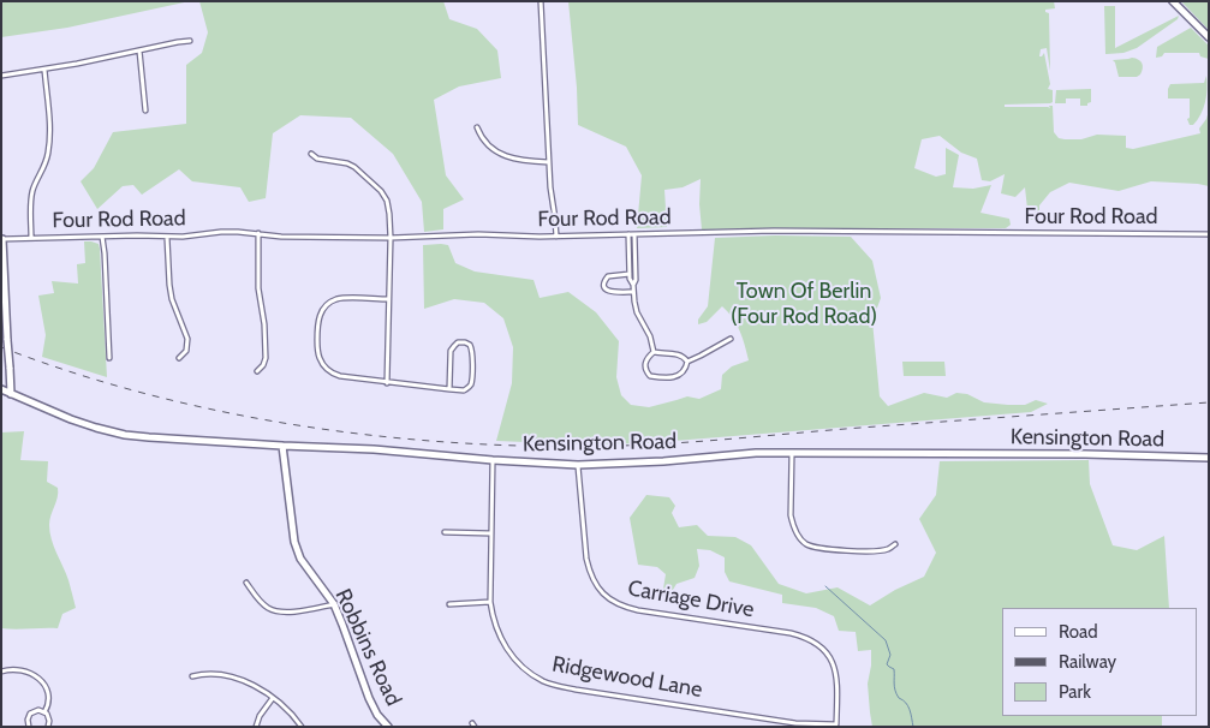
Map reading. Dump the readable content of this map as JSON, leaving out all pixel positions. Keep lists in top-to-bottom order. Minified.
{"streets":{"street":["Four Rod Road","Kensington Road","Carriage Drive","Robbins Road","Ridgewood Lane"]},"crossings":[["Kensington Road","Carriage Drive"],["Kensington Road","Robbins Road"],["Kensington Road","Ridgewood Lane"],["Carriage Drive","Ridgewood Lane"]],"parks":["Town Of Berlin (Four Rod Road)"],"legend":["Road","Railway","Park"]}
